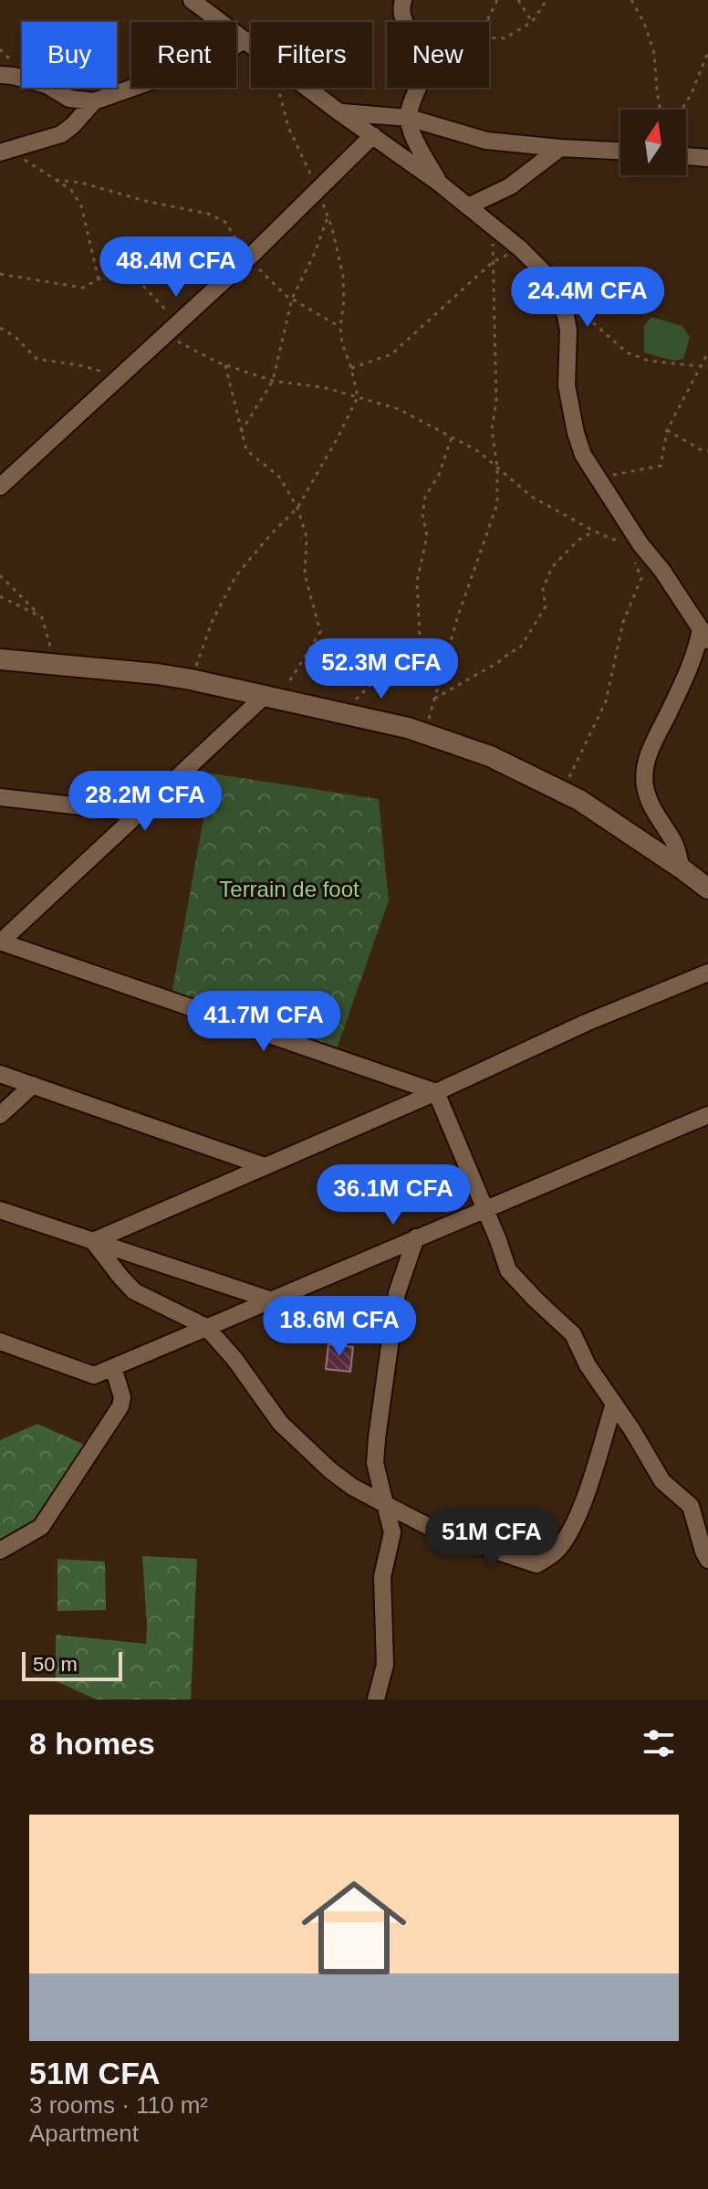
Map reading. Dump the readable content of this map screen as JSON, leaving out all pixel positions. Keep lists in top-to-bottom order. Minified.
{"parks":["Terrain de foot"],"scale_bar":"50 m","north":"top","page":{"chip":["Buy","Rent","Filters","New"],"price":["48.4M CFA","24.4M CFA","52.3M CFA","28.2M CFA","41.7M CFA","36.1M CFA","18.6M CFA","51M CFA"],"scale":"50 m","heading":"8 homes","list":[{"name":"51M CFA","note":"3 rooms · 110 m² · Apartment"}]}}
